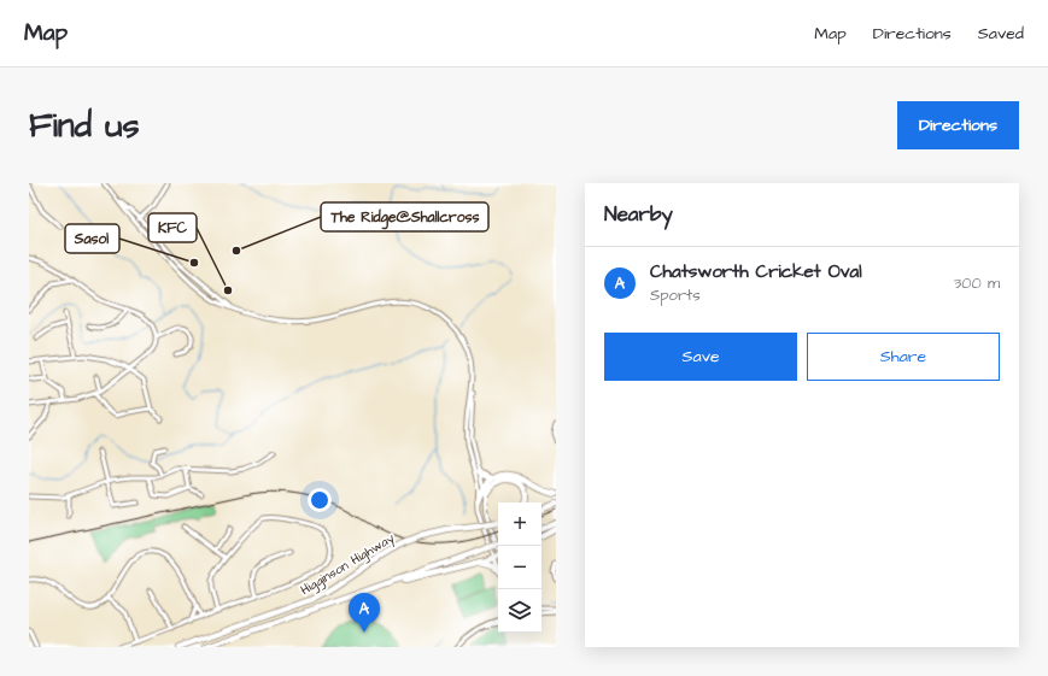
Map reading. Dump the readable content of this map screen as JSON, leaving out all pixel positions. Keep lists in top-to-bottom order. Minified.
{"streets":{"highway":["Higginson Highway"]},"places":["The Ridge@Shallcross","Sasol","KFC"],"page":{"header":"Map","nav":["Map","Directions","Saved"],"buttons":["Directions",["Save","Share"]],"title":"Find us","heading":"Nearby","list":[{"mark":"A","name":"Chatsworth Cricket Oval","note":"Sports","value":"300 m"}],"map_buttons":["+","−"],"pins":"A"}}
